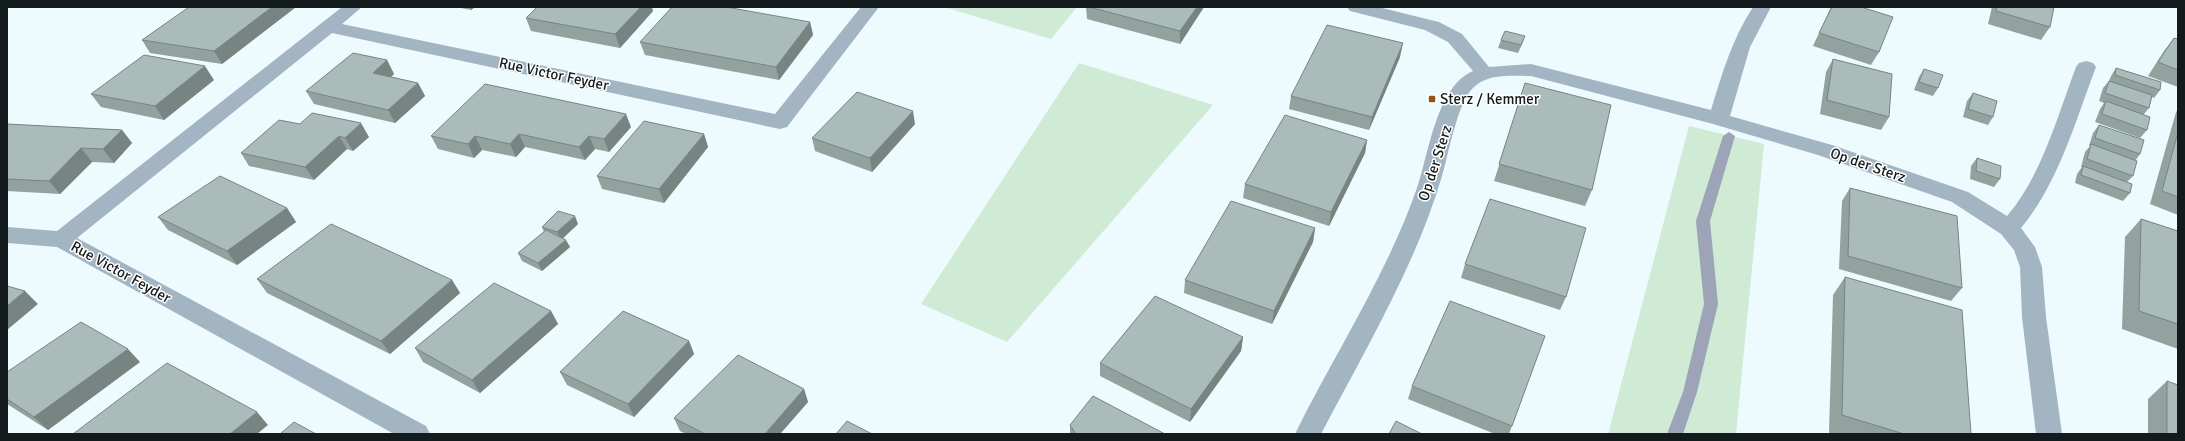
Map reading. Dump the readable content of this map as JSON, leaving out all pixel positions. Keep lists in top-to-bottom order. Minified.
{"streets":{"street":["Rue Victor Feyder","Op der Sterz"]},"places":{"transit":["Sterz / Kemmer"]}}
